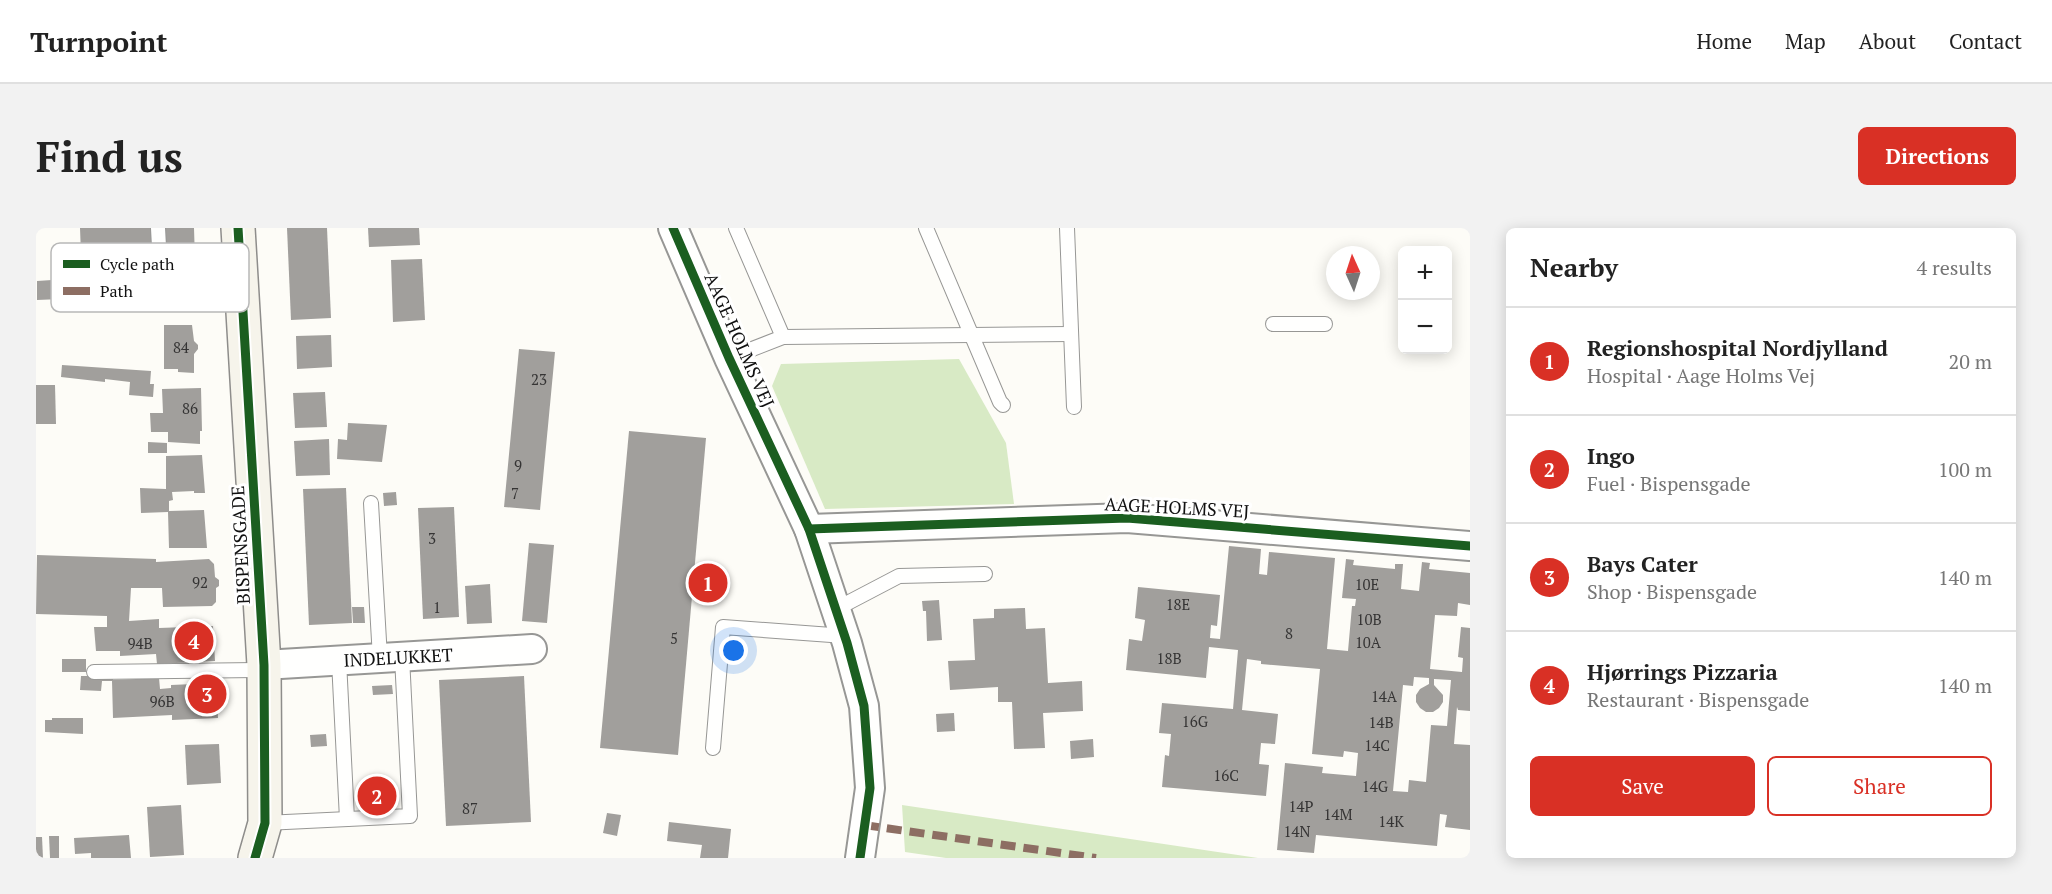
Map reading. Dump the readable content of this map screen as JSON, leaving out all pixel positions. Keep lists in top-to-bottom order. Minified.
{"streets":{"street":["AAGE HOLMS VEJ","BISPENSGADE","INDELUKKET"]},"crossings":[["BISPENSGADE","INDELUKKET"]],"house_numbers":["84","23","86","9","7","3","92","10E","18E","1","10B","8","5","10A","94B","18B","14A","96B","16G","14B","14C","16C","14G","14P","87","14M","14K","14N"],"legend":["Cycle path","Path"],"north":"top","page":{"header":"Turnpoint","nav":["Home","Map","About","Contact"],"buttons":["Directions",["Save","Share"]],"title":"Find us","heading":["Nearby","4 results"],"map_buttons":["+","−"],"list":[{"mark":"1","name":"Regionshospital Nordjylland","note":"Hospital · Aage Holms Vej","value":"20 m"},{"mark":"2","name":"Ingo","note":"Fuel · Bispensgade","value":"100 m"},{"mark":"3","name":"Bays Cater","note":"Shop · Bispensgade","value":"140 m"},{"mark":"4","name":"Hjørrings Pizzaria","note":"Restaurant · Bispensgade","value":"140 m"}],"pins":["1","4","3","2"]}}
